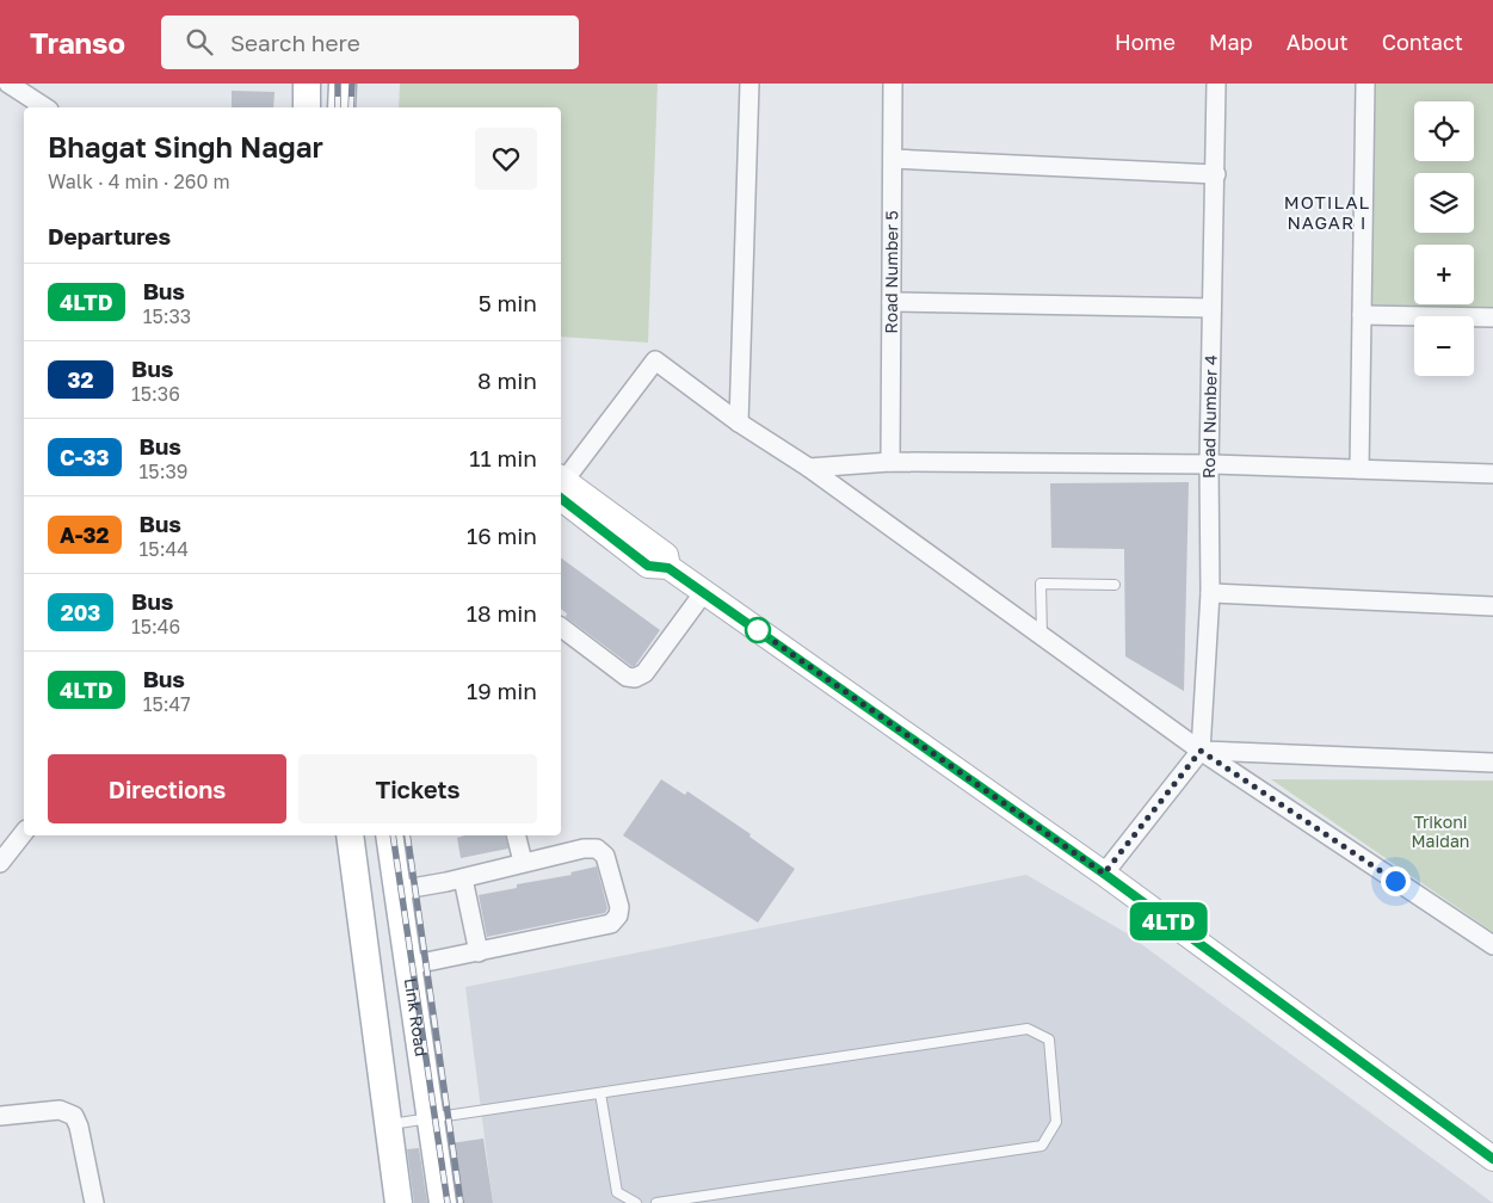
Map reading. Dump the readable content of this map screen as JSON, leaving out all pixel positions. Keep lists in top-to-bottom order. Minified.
{"streets":{"main road":["Link Road"],"street":["Road Number 5","Road Number 4"]},"districts":["MOTILAL NAGAR I"],"parks":["Trikoni Maidan"],"lines":["bus line 4LTD"],"page":{"header":"Transo","search":"Search here","nav":["Home","Map","About","Contact"],"on_map":"4LTD","map_buttons":["+","−"],"heading":[["Bhagat Singh Nagar","Walk · 4 min · 260 m"],"Departures"],"list":[{"mark":"4LTD","name":"Bus","note":"15:33","value":"5 min"},{"mark":"32","name":"Bus","note":"15:36","value":"8 min"},{"mark":"C-33","name":"Bus","note":"15:39","value":"11 min"},{"mark":"A-32","name":"Bus","note":"15:44","value":"16 min"},{"mark":"203","name":"Bus","note":"15:46","value":"18 min"},{"mark":"4LTD","name":"Bus","note":"15:47","value":"19 min"}],"buttons":["Directions","Tickets"]}}
